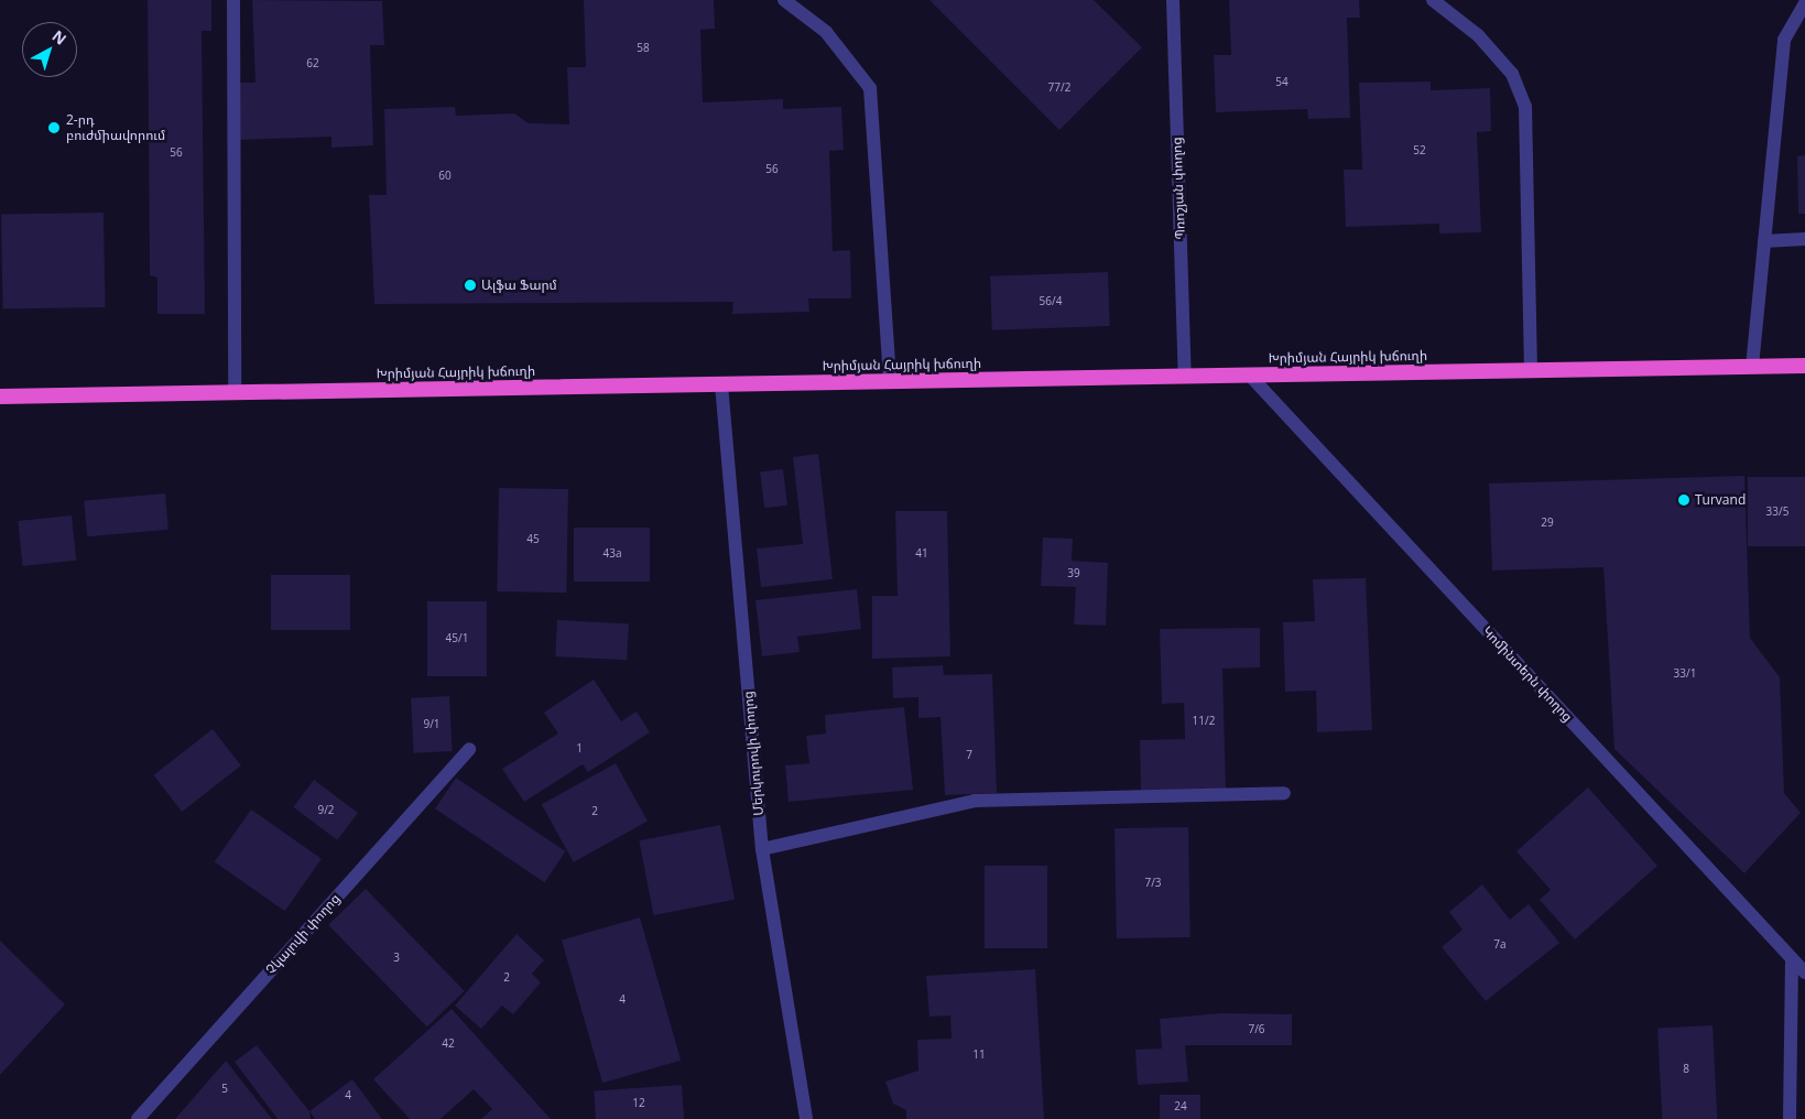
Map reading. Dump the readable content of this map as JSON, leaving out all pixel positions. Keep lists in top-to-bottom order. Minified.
{"streets":{"highway":["Խրիմյան Հայրիկ խճուղի"],"street":["Պռոշյան փողոց","Կոմինտերն փողոց","Մերկուրովի փողոց","Չկալովի փողոց"]},"crossings":[["Պռոշյան փողոց","Խրիմյան Հայրիկ խճուղի"],["Խրիմյան Հայրիկ խճուղի","Կոմինտերն փողոց"],["Խրիմյան Հայրիկ խճուղի","Մերկուրովի փողոց"]],"places":["2-րդ բուժմիավորում","Ալֆա Ֆարմ","Turvand"],"house_numbers":["58","62","54","77/2","52","56","56","60","56/4","33/5","29","45","43a","41","39","45/1","33/1","11/2","9/1","1","7","9/2","2","7/3","7a","3","2","4","7/6","42","11","8","5","4","12","24"],"north":"top right"}
